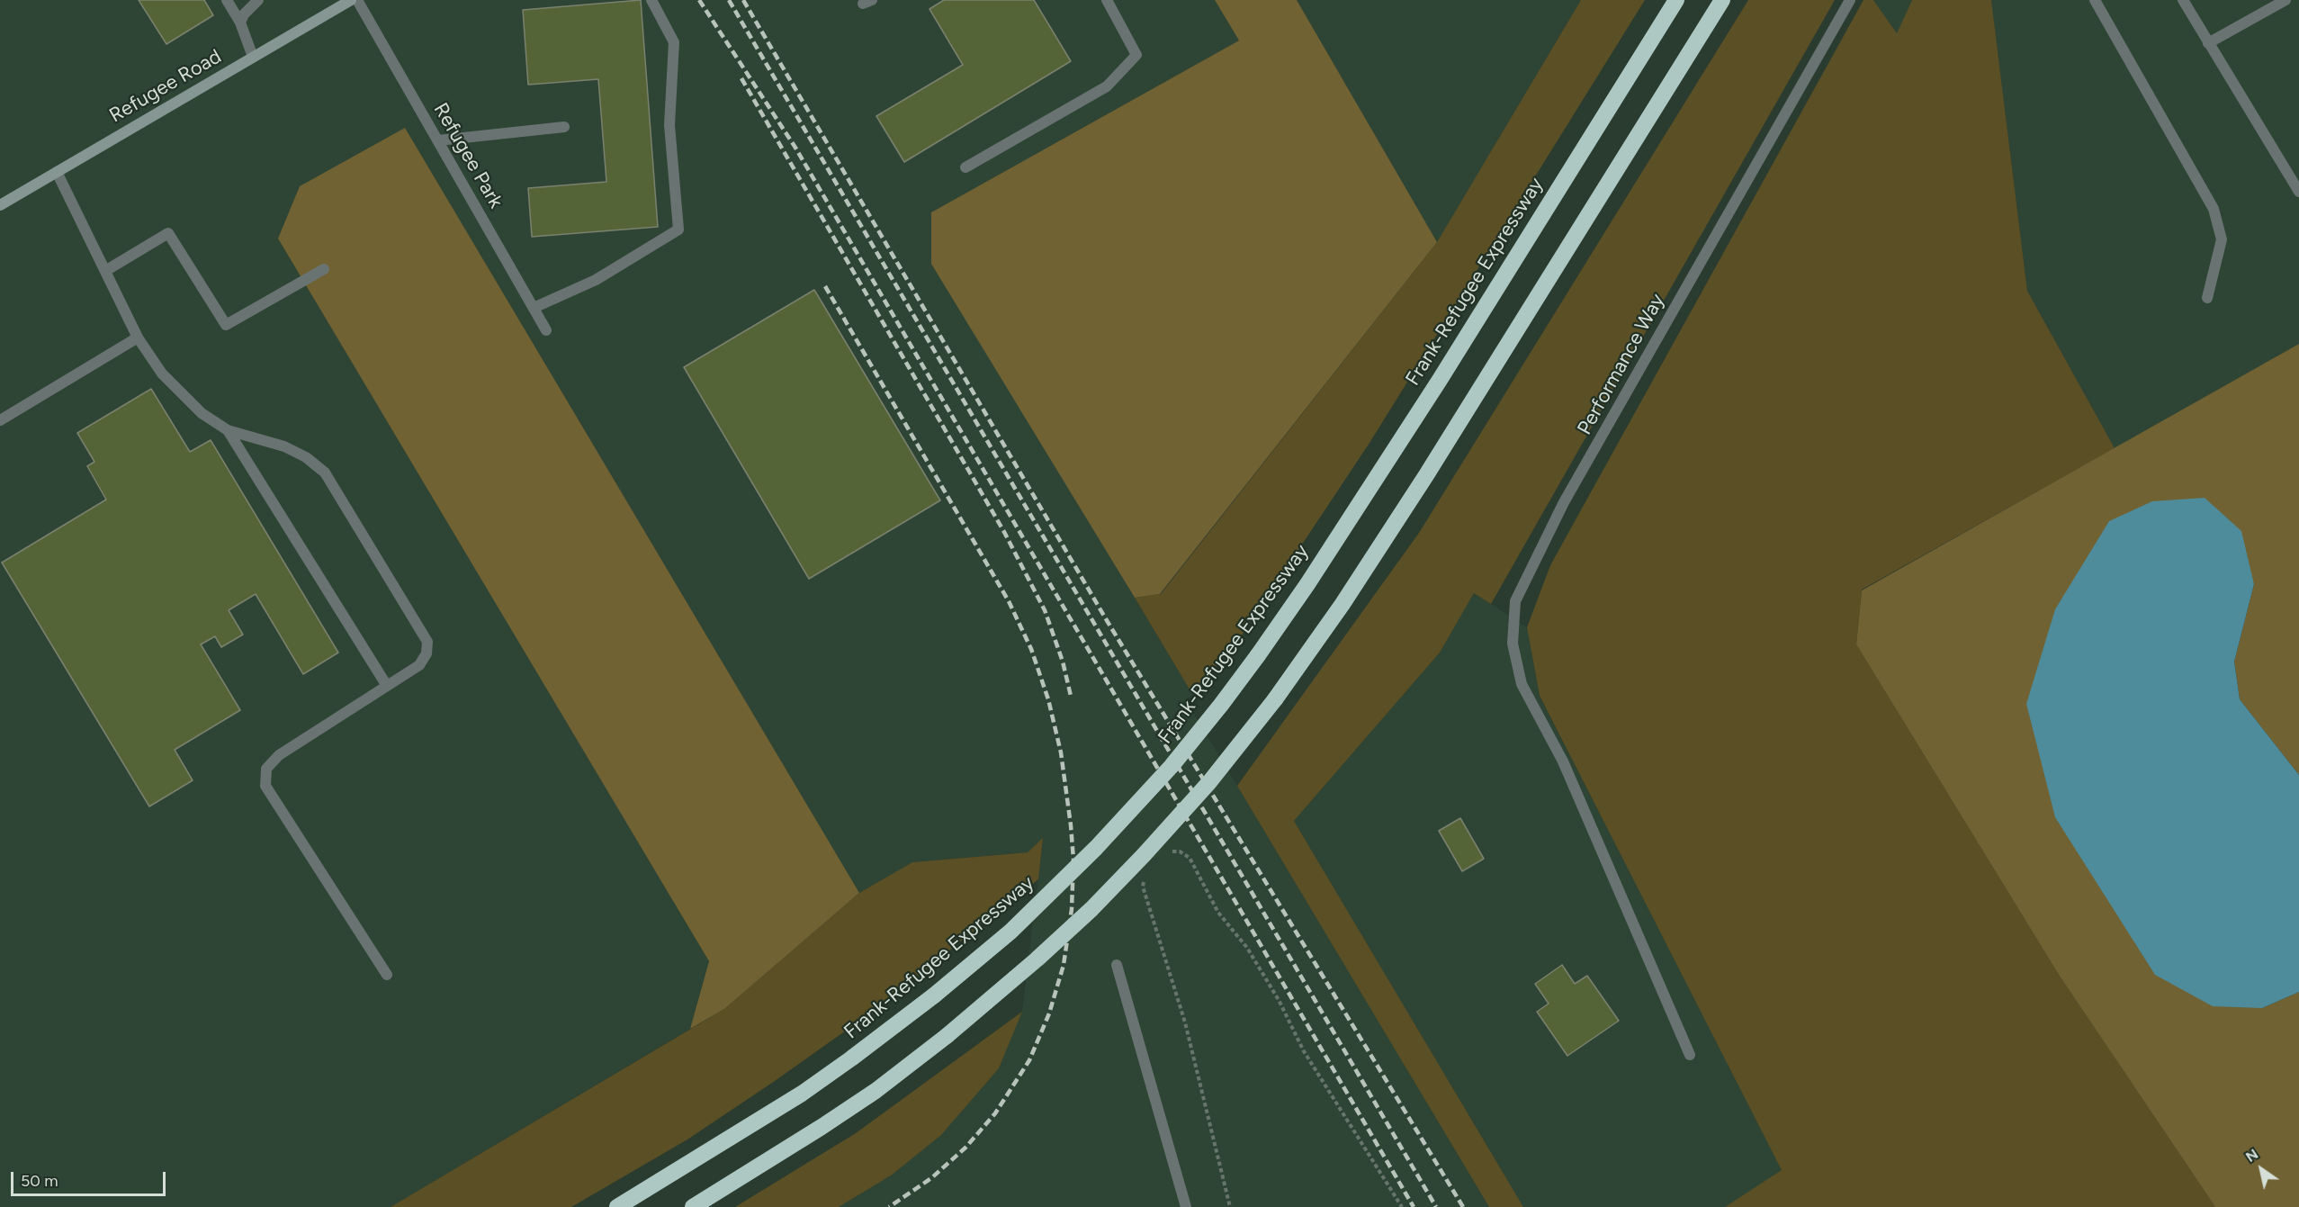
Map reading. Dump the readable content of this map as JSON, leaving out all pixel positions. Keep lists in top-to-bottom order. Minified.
{"streets":{"highway":["Frank-Refugee Expressway"],"main road":["Refugee Road"],"street":["Refugee Park","Performance Way"]},"scale_bar":"50 m","north":"top left"}
